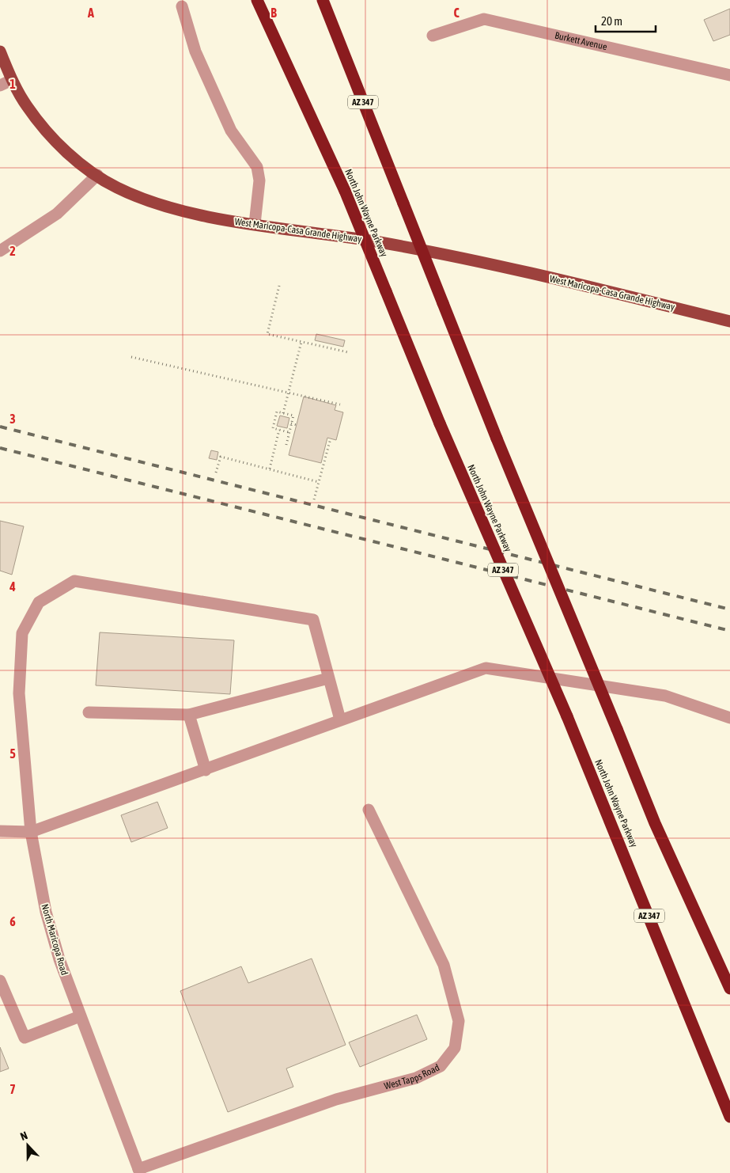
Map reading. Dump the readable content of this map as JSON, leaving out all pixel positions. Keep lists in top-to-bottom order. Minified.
{"streets":{"highway":["AZ 347","North John Wayne Parkway"],"main road":["West Maricopa-Casa Grande Highway"],"street":["Burkett Avenue","North Maricopa Road","West Tapps Road"]},"crossings":[["North Maricopa Road","West Tapps Road"]],"scale_bar":"20 m","north":"top","grid":{"columns":["A","B","C"],"rows":["1","2","3","4","5","6","7"]}}
